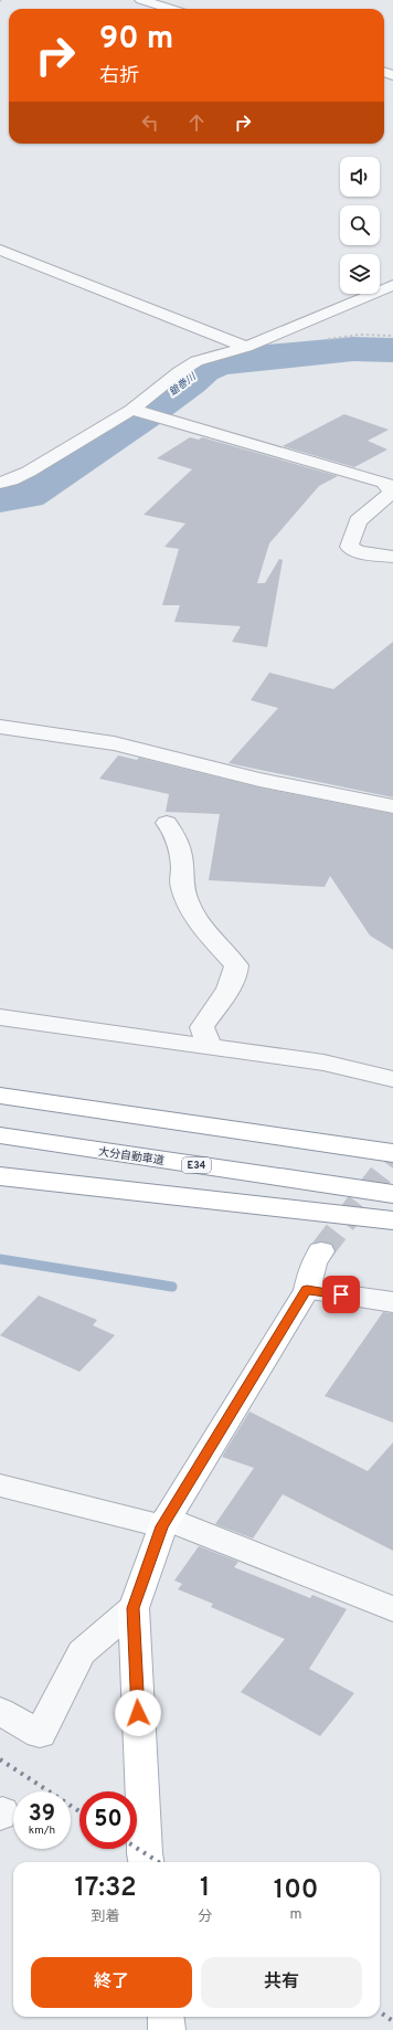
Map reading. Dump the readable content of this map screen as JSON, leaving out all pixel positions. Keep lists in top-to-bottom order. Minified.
{"streets":{"main road":["大分自動車道","E34"]},"water":["鎗巻川"],"page":{"turn":["90 m","右折"],"speed":"39 km/h","limit":"50","eta":["17:32","到着","1","分","100","m"],"buttons":["終了","共有"]}}
